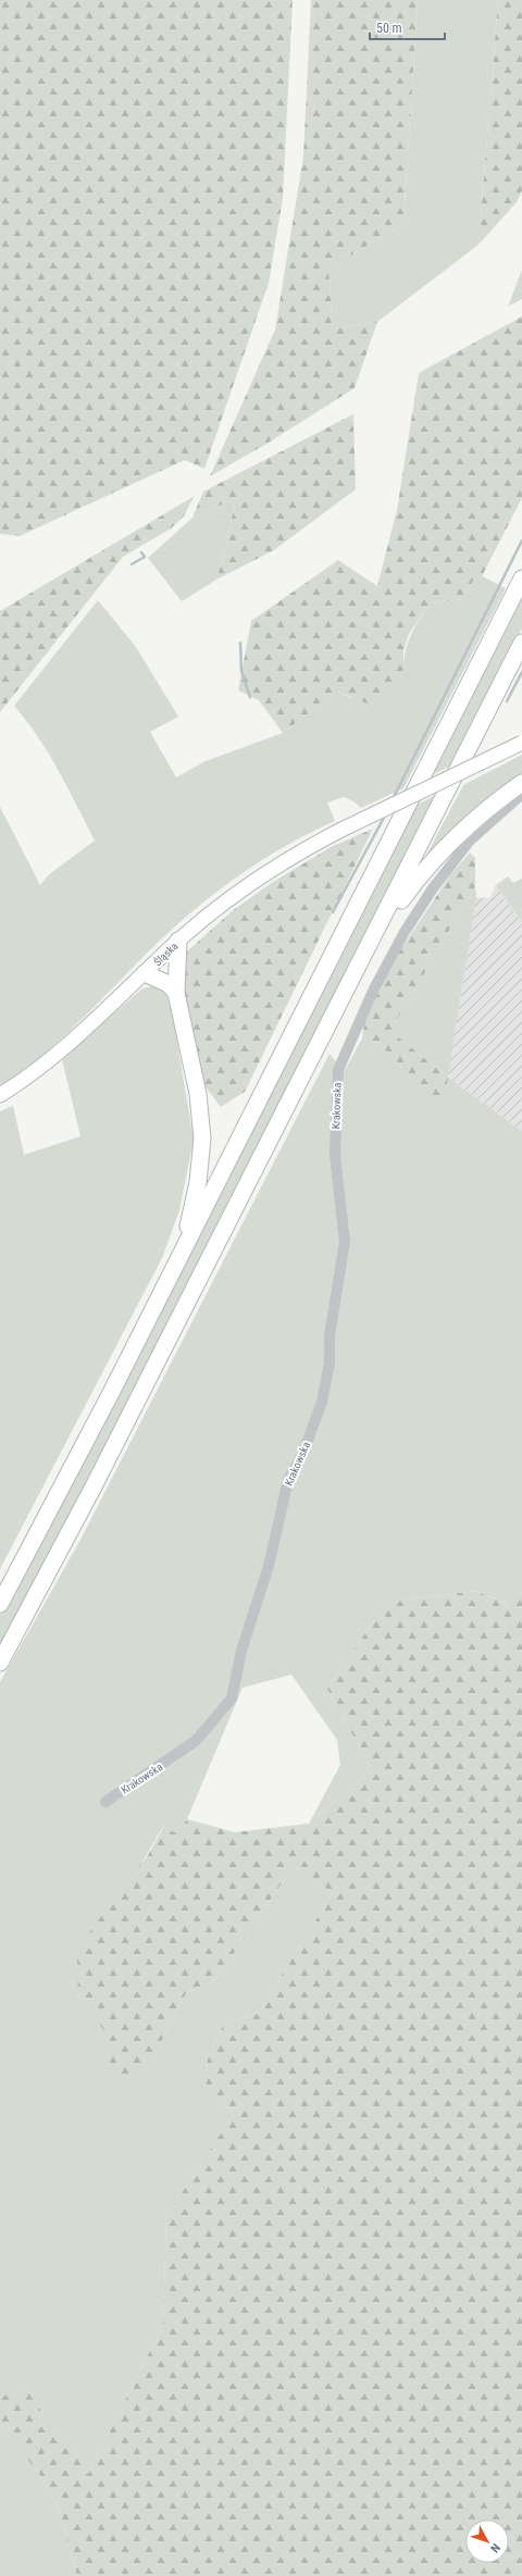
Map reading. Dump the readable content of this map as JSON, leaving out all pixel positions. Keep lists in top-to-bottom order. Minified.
{"streets":{"main road":["Śląska"],"street":["Krakowska"]},"scale_bar":"50 m","north":"bottom right"}
